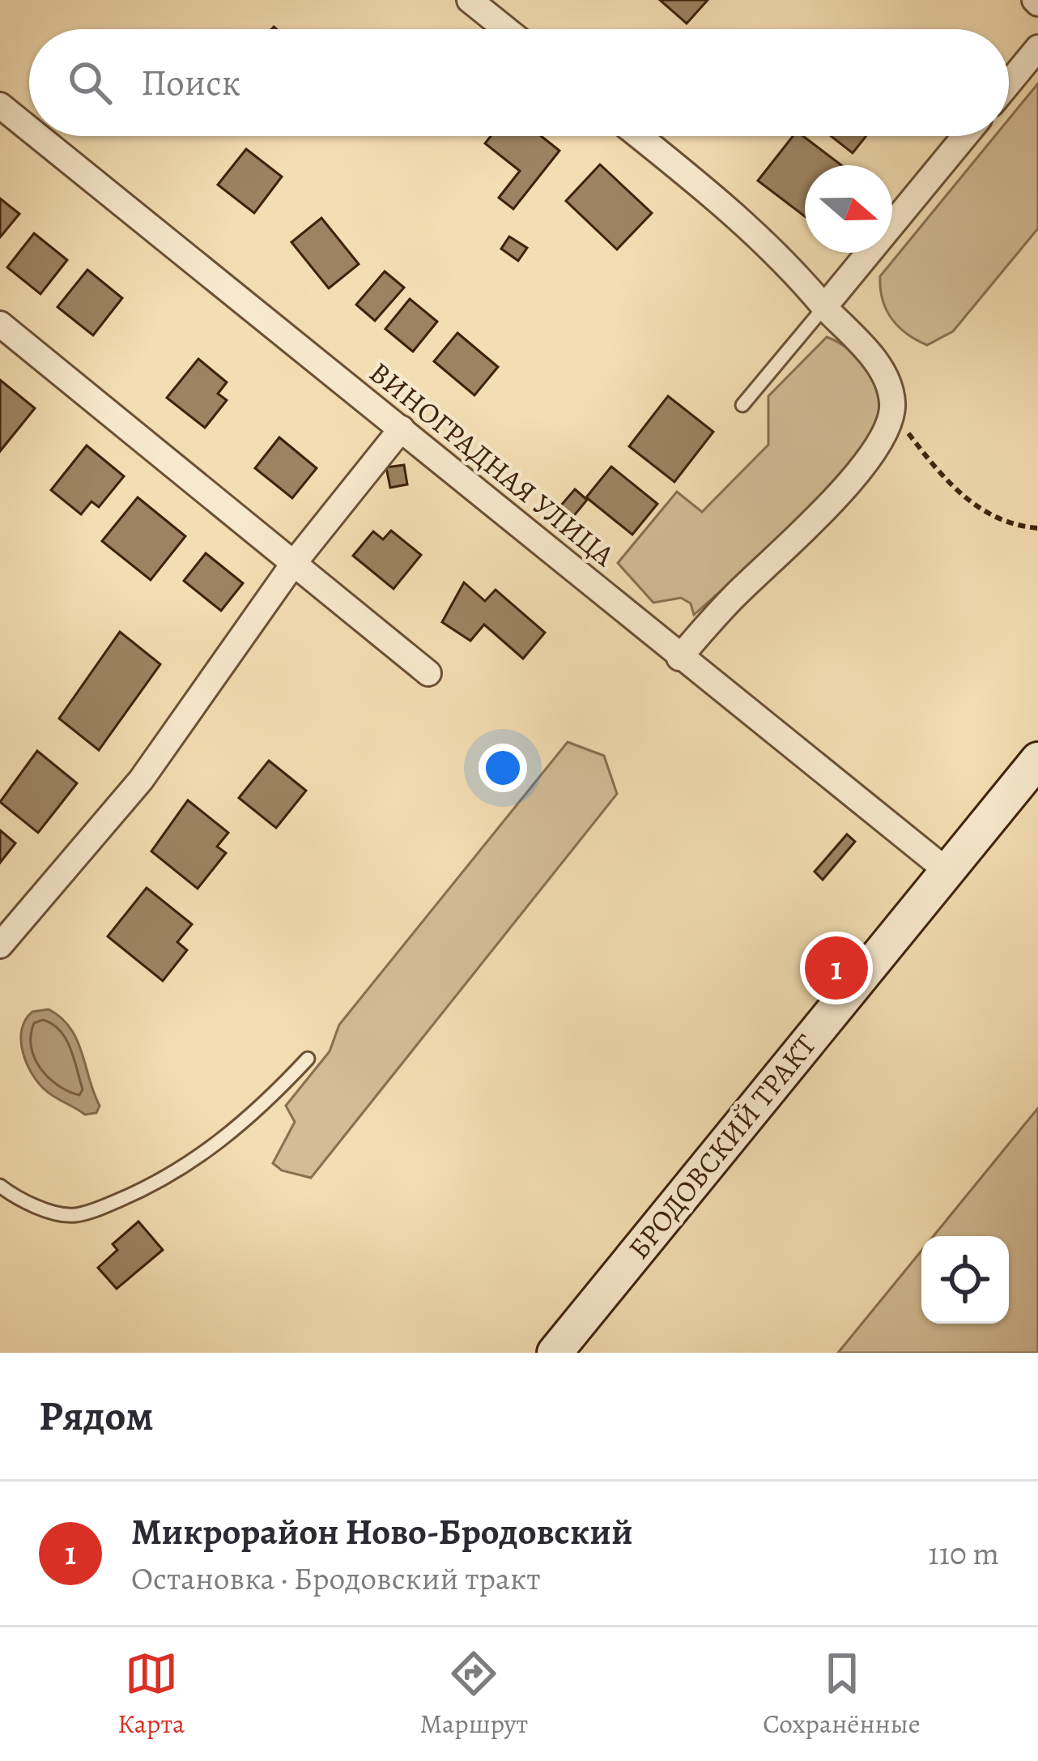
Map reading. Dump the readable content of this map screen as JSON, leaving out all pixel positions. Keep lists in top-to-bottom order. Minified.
{"streets":{"main road":["БРОДОВСКИЙ ТРАКТ"],"street":["ВИНОГРАДНАЯ УЛИЦА"]},"crossings":[["ВИНОГРАДНАЯ УЛИЦА","БРОДОВСКИЙ ТРАКТ"]],"north":"right","page":{"search":"Поиск","pins":"1","heading":"Рядом","list":[{"mark":"1","name":"Микрорайон Ново-Бродовский","note":"Остановка · Бродовский тракт","value":"110 m"}],"nav":["Карта","Маршрут","Сохранённые"]}}
